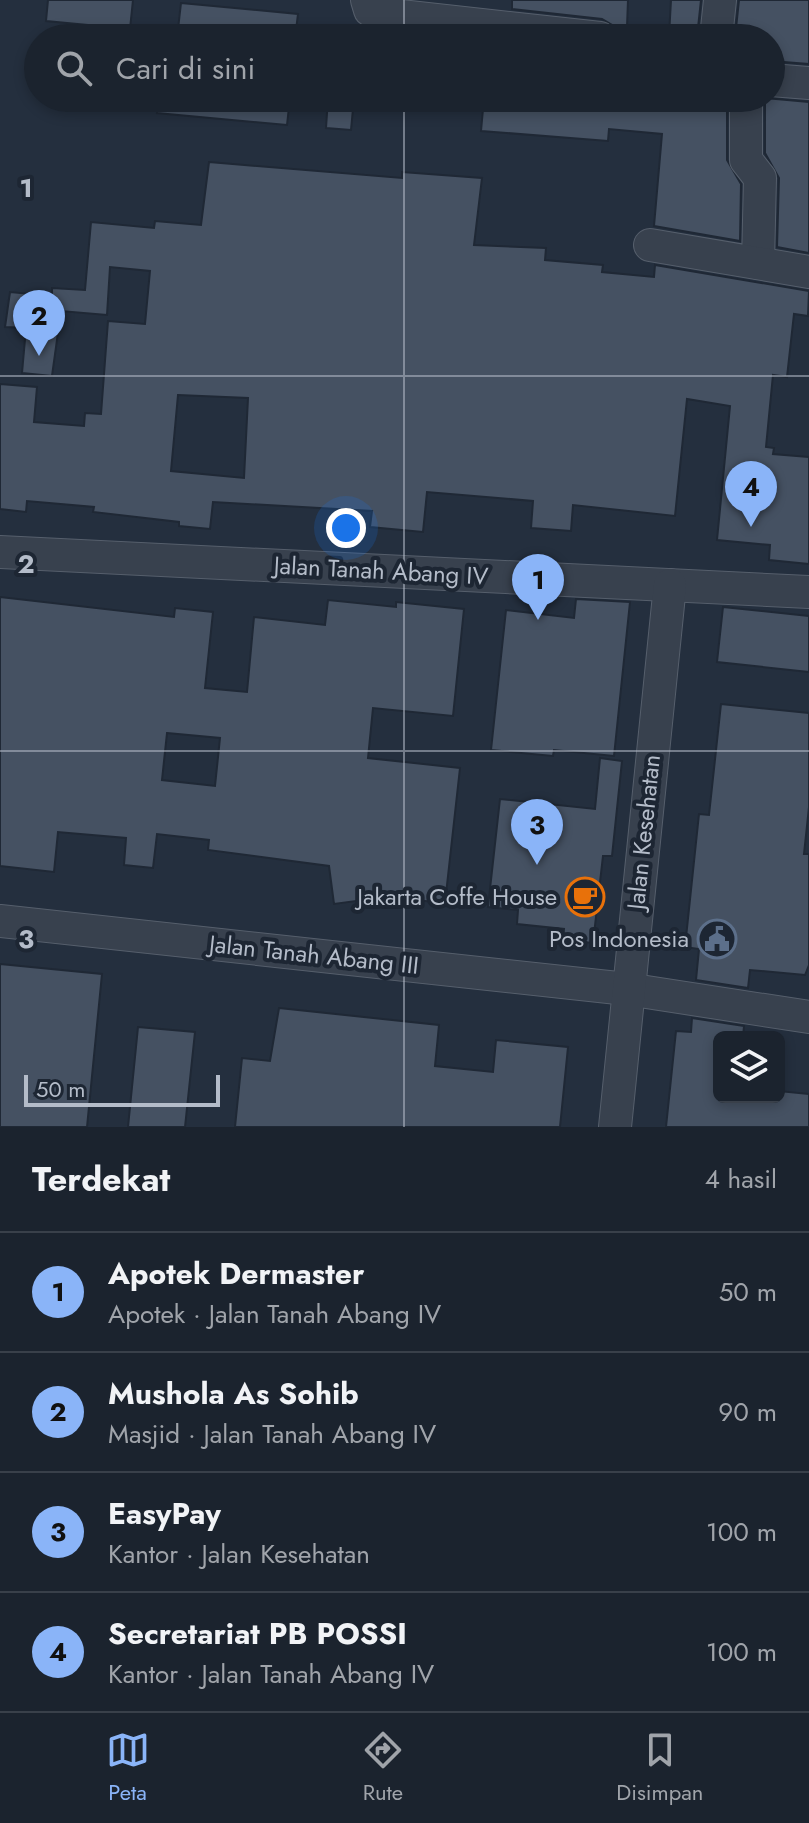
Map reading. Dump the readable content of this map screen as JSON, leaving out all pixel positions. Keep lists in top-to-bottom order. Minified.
{"streets":{"street":["Jalan Tanah Abang IV","Jalan Kesehatan","Jalan Tanah Abang III"]},"crossings":[["Jalan Tanah Abang IV","Jalan Kesehatan"],["Jalan Kesehatan","Jalan Tanah Abang III"]],"places":{"cafe":["Jakarta Coffe House"],"public building":["Pos Indonesia"]},"scale_bar":"50 m","page":{"search":"Cari di sini","pins":["2","4","1","3"],"scale":"50 m","heading":["Terdekat","4 hasil"],"list":[{"mark":"1","name":"Apotek Dermaster","note":"Apotek · Jalan Tanah Abang IV","value":"50 m"},{"mark":"2","name":"Mushola As Sohib","note":"Masjid · Jalan Tanah Abang IV","value":"90 m"},{"mark":"3","name":"EasyPay","note":"Kantor · Jalan Kesehatan","value":"100 m"},{"mark":"4","name":"Secretariat PB POSSI","note":"Kantor · Jalan Tanah Abang IV","value":"100 m"}],"nav":["Peta","Rute","Disimpan"]},"grid":{"rows":["1","2","3"]}}
